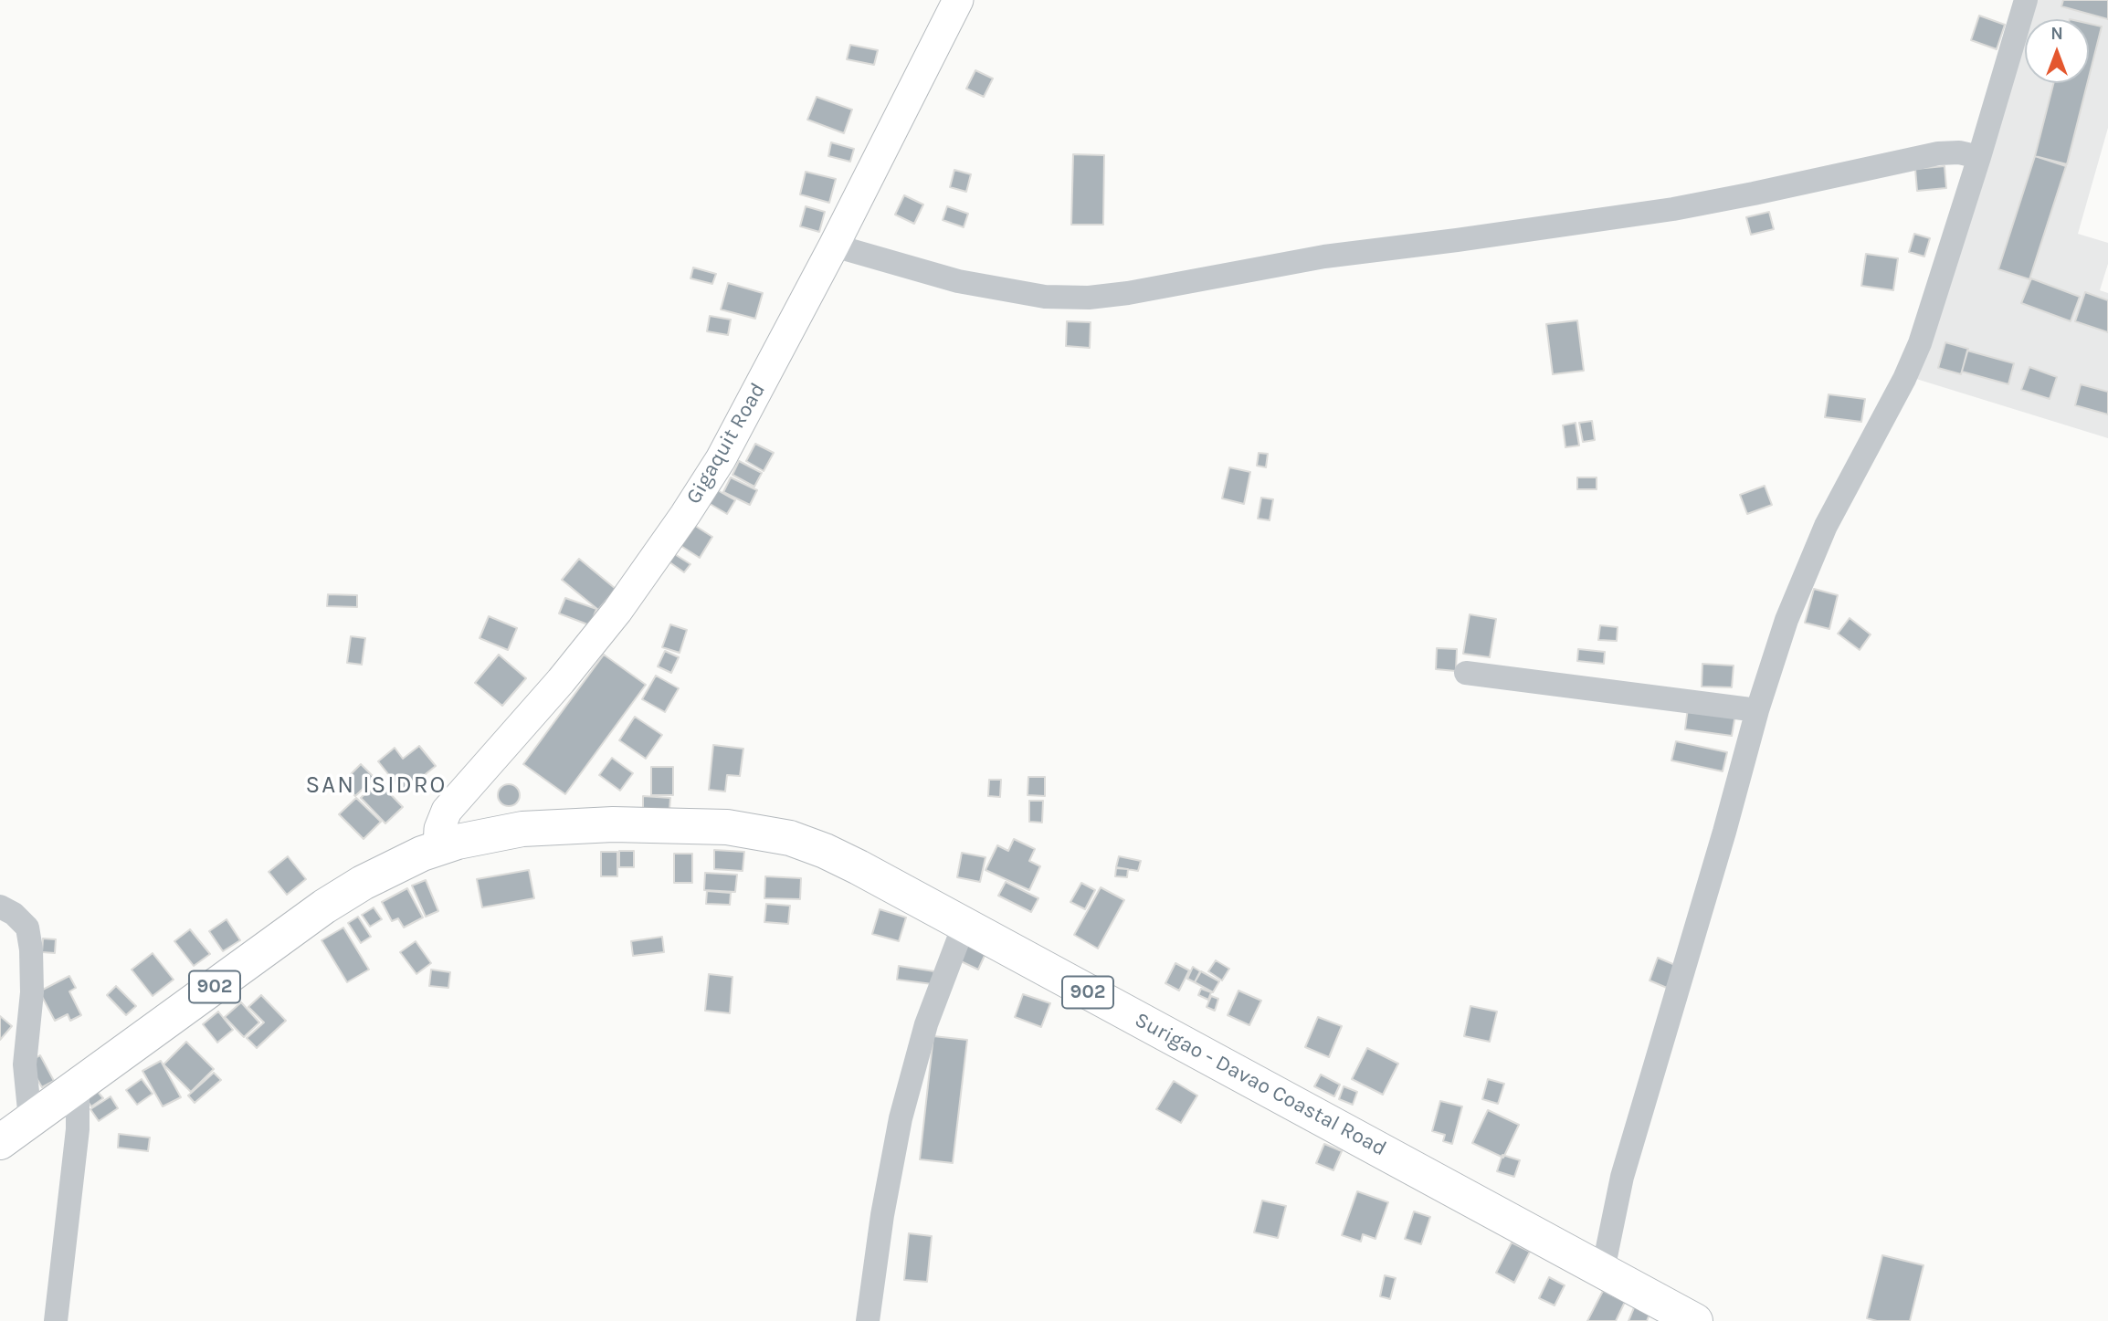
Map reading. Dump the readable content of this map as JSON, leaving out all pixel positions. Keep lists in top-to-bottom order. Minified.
{"streets":{"highway":["902","Surigao - Davao Coastal Road"],"main road":["Gigaquit Road"]},"crossings":[["Gigaquit Road","Surigao - Davao Coastal Road"]],"districts":["SAN ISIDRO"],"north":"top"}
